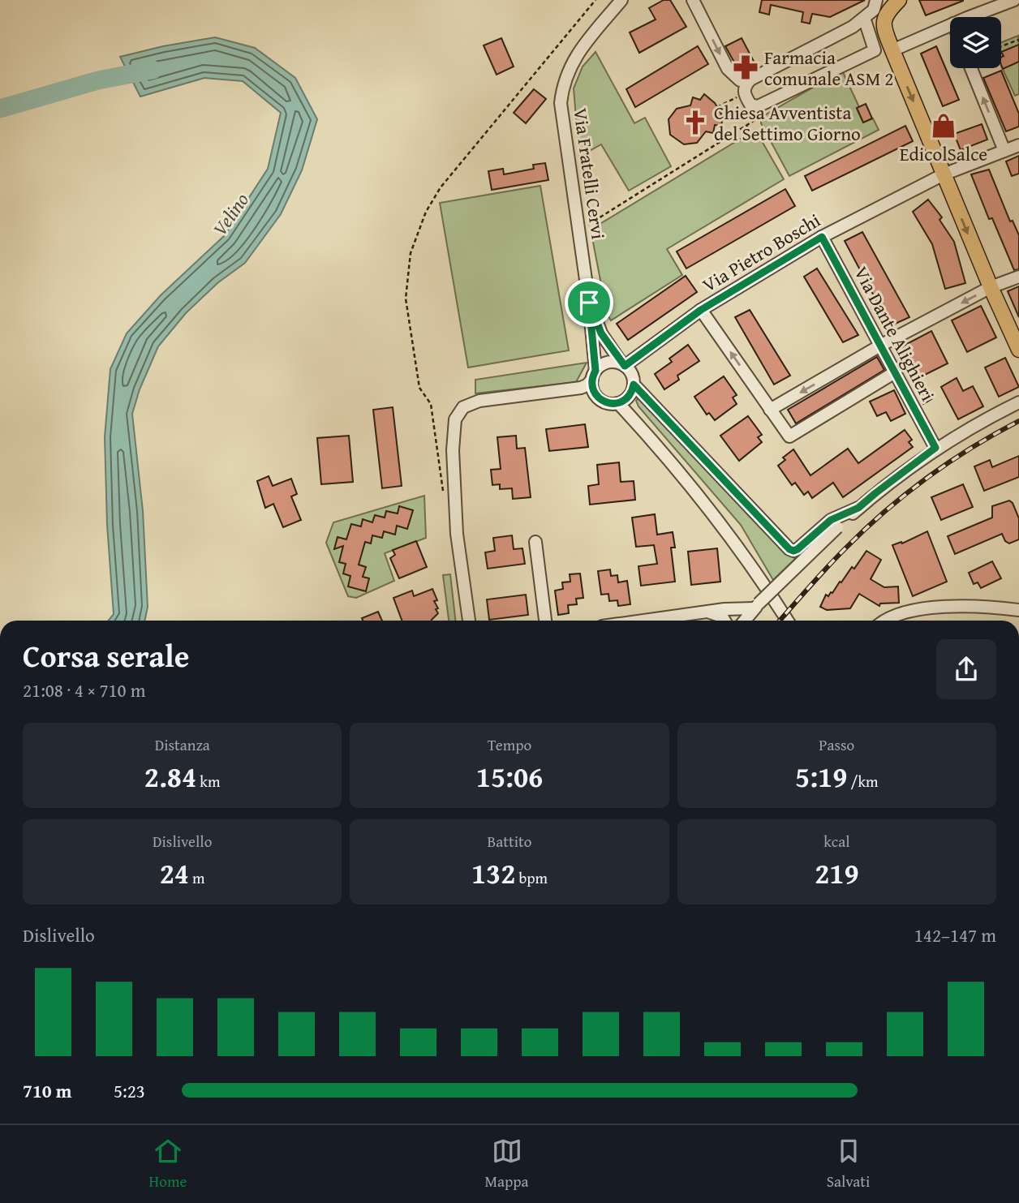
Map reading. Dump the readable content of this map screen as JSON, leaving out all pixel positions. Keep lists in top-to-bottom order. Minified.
{"streets":{"street":["Via Fratelli Cervi","Via Pietro Boschi","Via Dante Alighieri"]},"crossings":[["Via Fratelli Cervi","Via Pietro Boschi"],["Via Pietro Boschi","Via Dante Alighieri"]],"water":["Velino"],"places":{"pharmacy":["Farmacia comunale ASM 2"],"church":["Chiesa Avventista del Settimo Giorno"],"shop":["EdicolSalce"]},"page":{"heading":["Corsa serale","21:08 · 4 × 710 m"],"stats":[["Distanza","2.84 km"],["Tempo","15:06"],["Passo","5:19 /km"],["Dislivello","24 m"],["Battito","132 bpm"],["kcal","219"]],"chart":["Dislivello","142–147 m"],"list":[{"name":"710 m","note":"5:23"}],"tabs":["Home","Mappa","Salvati"]}}
